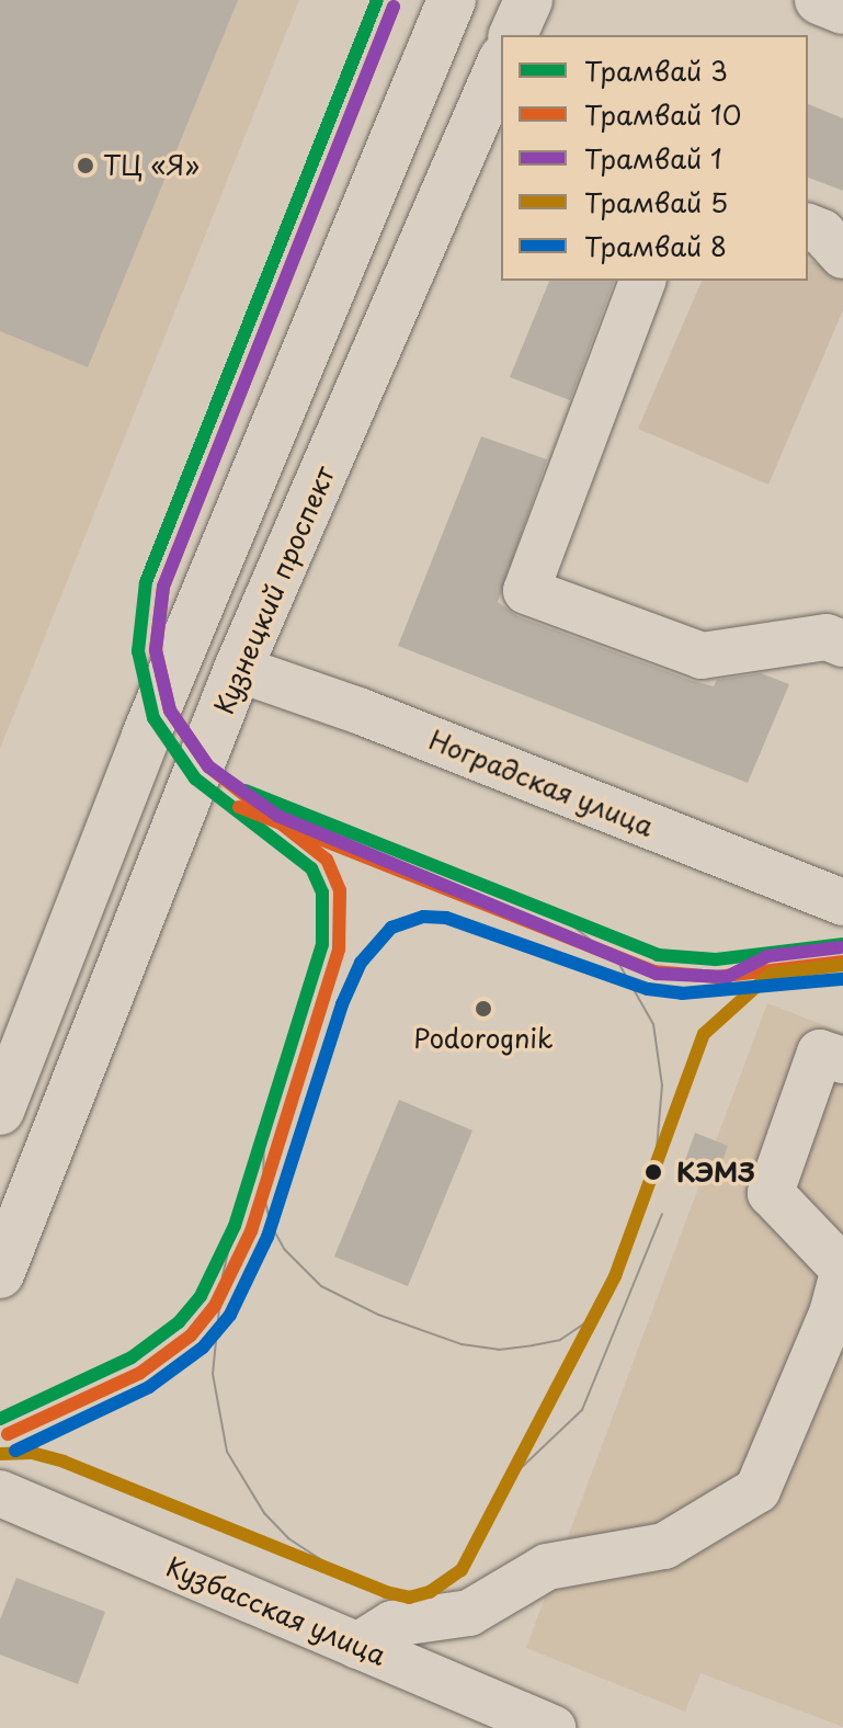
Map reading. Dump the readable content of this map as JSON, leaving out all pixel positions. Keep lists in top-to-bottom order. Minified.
{"streets":{"main road":["Кузнецкий проспект"],"street":["Ноградская улица","Кузбасская улица"]},"crossings":[["Кузнецкий проспект","Ноградская улица"]],"places":["ТЦ «Я»","Podorognik","КЭМЗ"],"lines":["tram line 3","tram line 10","tram line 1","tram line 8","tram line 5"],"legend":["Трамвай 3","Трамвай 10","Трамвай 1","Трамвай 5","Трамвай 8"]}
